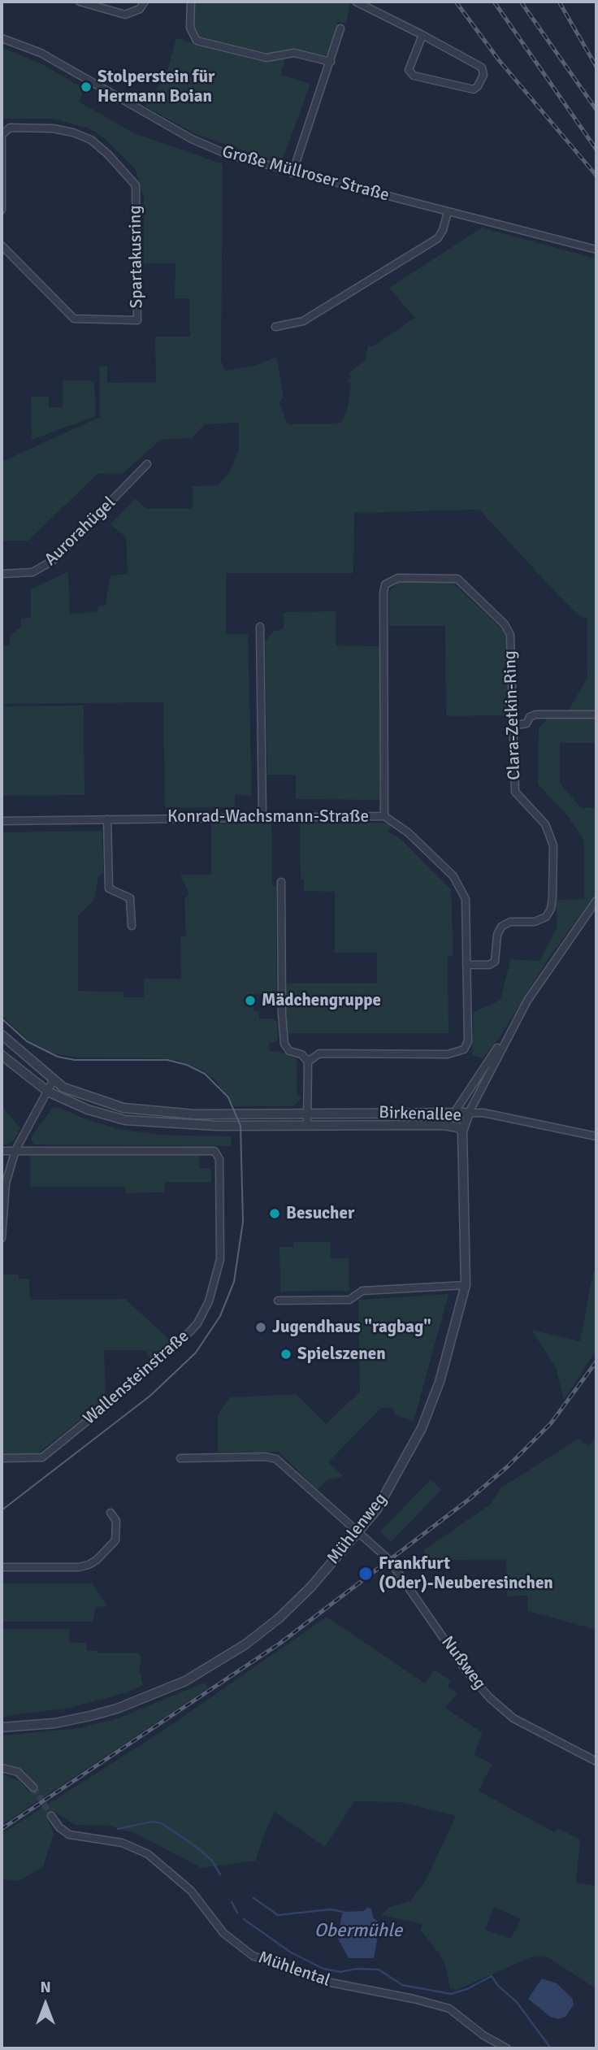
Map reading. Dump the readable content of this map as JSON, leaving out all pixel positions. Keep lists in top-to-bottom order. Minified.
{"streets":{"street":["Große Müllroser Straße","Spartakusring","Aurorahügel","Clara-Zetkin-Ring","Konrad-Wachsmann-Straße","Birkenallee","Wallensteinstraße","Mühlenweg","Nußweg","Mühlental"]},"crossings":[["Clara-Zetkin-Ring","Konrad-Wachsmann-Straße"],["Birkenallee","Mühlenweg"],["Mühlenweg","Nußweg"]],"water":["Obermühle"],"places":["Stolperstein für Hermann Boian","Mädchengruppe","Besucher","Jugendhaus \"ragbag\"","Spielszenen","Frankfurt (Oder)-Neuberesinchen"],"north":"top"}
